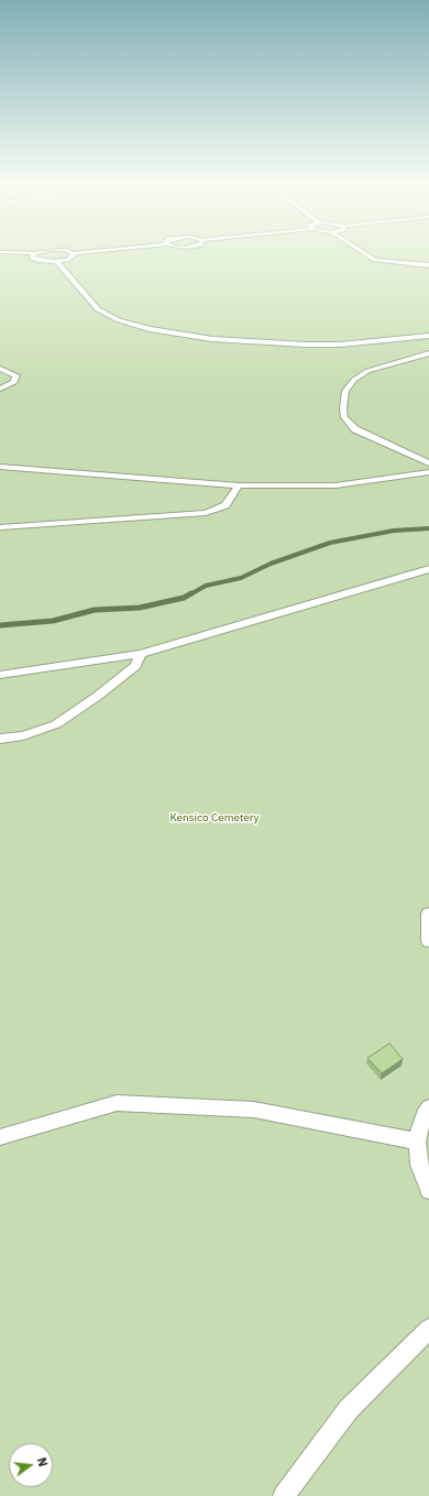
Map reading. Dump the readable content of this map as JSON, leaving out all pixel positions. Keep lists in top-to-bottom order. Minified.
{"parks":["Kensico Cemetery"],"north":"right"}
